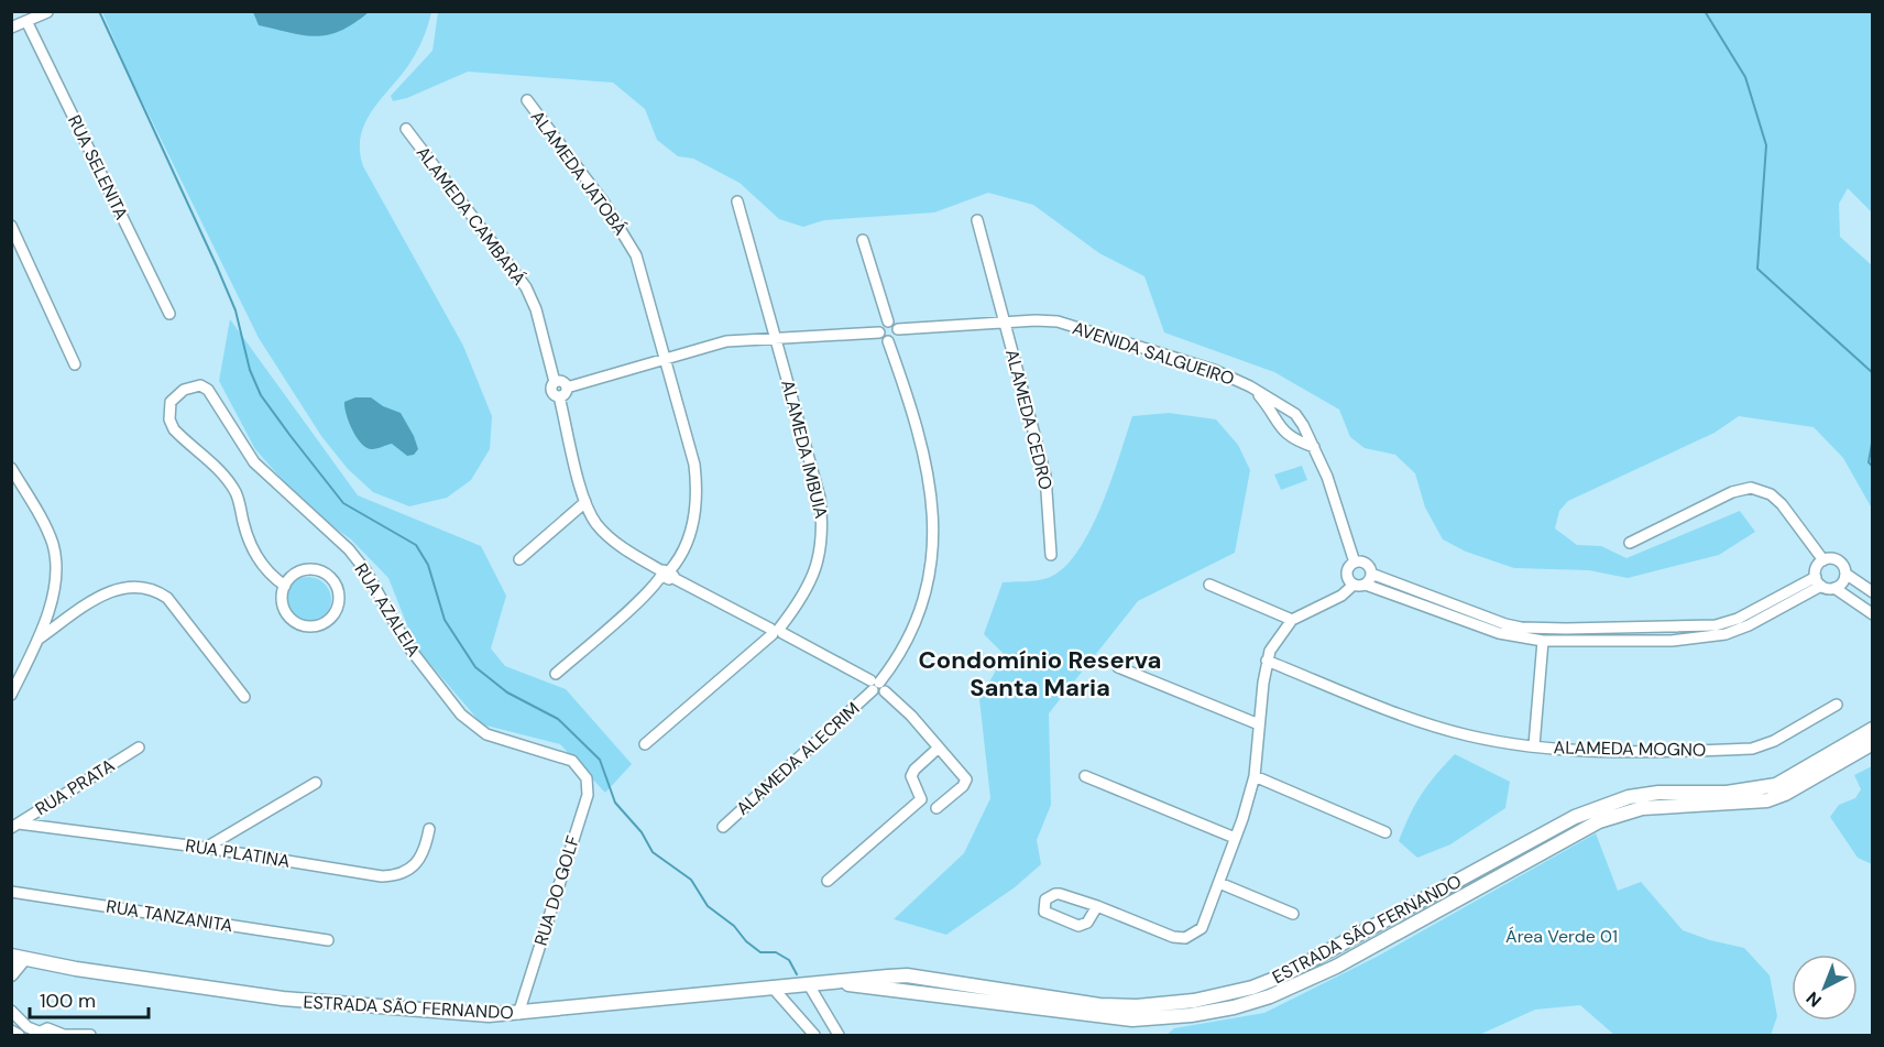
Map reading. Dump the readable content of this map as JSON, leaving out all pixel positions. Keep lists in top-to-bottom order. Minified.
{"streets":{"main road":["ESTRADA SÃO FERNANDO"],"street":["RUA SELENITA","ALAMEDA JATOBÁ","ALAMEDA CAMBARÁ","AVENIDA SALGUEIRO","ALAMEDA CEDRO","ALAMEDA IMBUIA","RUA AZALEIA","ALAMEDA MOGNO","ALAMEDA ALECRIM","RUA PRATA","RUA PLATINA","RUA DO GOLF","RUA TANZANITA"]},"crossings":[["AVENIDA SALGUEIRO","ALAMEDA CEDRO"],["AVENIDA SALGUEIRO","ALAMEDA ALECRIM"],["RUA AZALEIA","RUA DO GOLF"],["RUA PRATA","RUA PLATINA"],["RUA DO GOLF","ESTRADA SÃO FERNANDO"]],"districts":["Condomínio Reserva Santa Maria"],"parks":["Área Verde 01"],"scale_bar":"100 m","north":"bottom left"}
